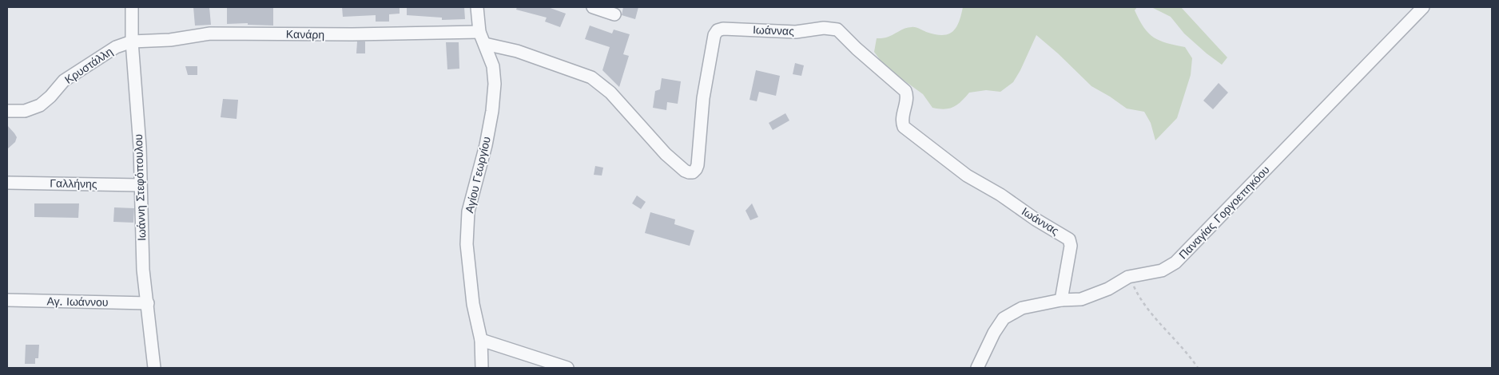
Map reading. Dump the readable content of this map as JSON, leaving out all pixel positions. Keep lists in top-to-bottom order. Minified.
{"streets":{"street":["Ιωάννας","Κανάρη","Κρυστάλλη","Αγίου Γεωργίου","Γαλλήνης","Ιωάννη Στεφόπουλου","Παναγίας Γοργοεπηκόου","Αγ. Ιωάννου"]},"crossings":[["Ιωάννας","Αγίου Γεωργίου"],["Ιωάννας","Παναγίας Γοργοεπηκόου"],["Κανάρη","Κρυστάλλη"],["Κανάρη","Αγίου Γεωργίου"],["Κανάρη","Ιωάννη Στεφόπουλου"],["Κρυστάλλη","Ιωάννη Στεφόπουλου"],["Γαλλήνης","Ιωάννη Στεφόπουλου"],["Ιωάννη Στεφόπουλου","Αγ. Ιωάννου"]]}
